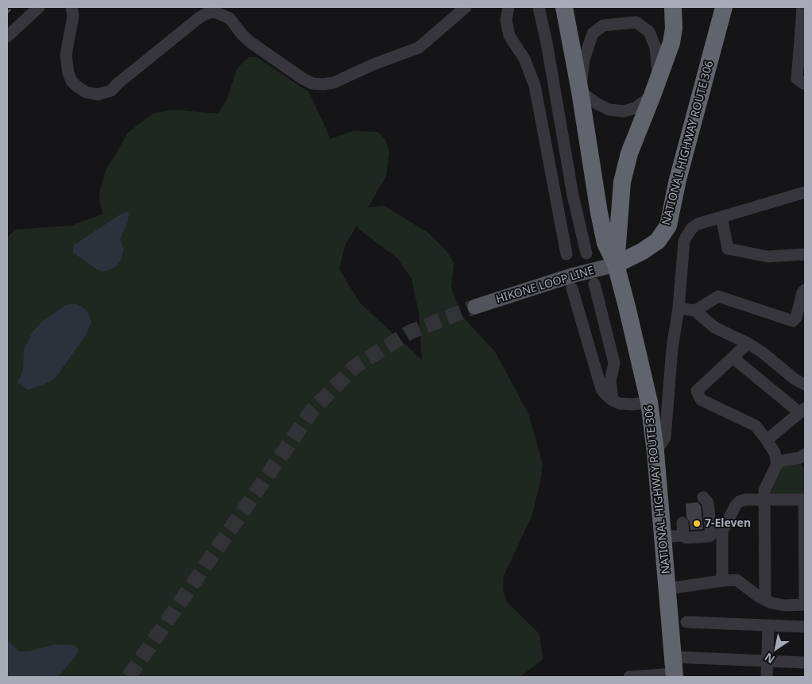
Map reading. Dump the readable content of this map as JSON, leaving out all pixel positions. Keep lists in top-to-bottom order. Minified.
{"streets":{"highway":["NATIONAL HIGHWAY ROUTE 306"],"main road":["HIKONE LOOP LINE"]},"crossings":[["NATIONAL HIGHWAY ROUTE 306","HIKONE LOOP LINE"]],"places":["7-Eleven"],"north":"bottom left"}
